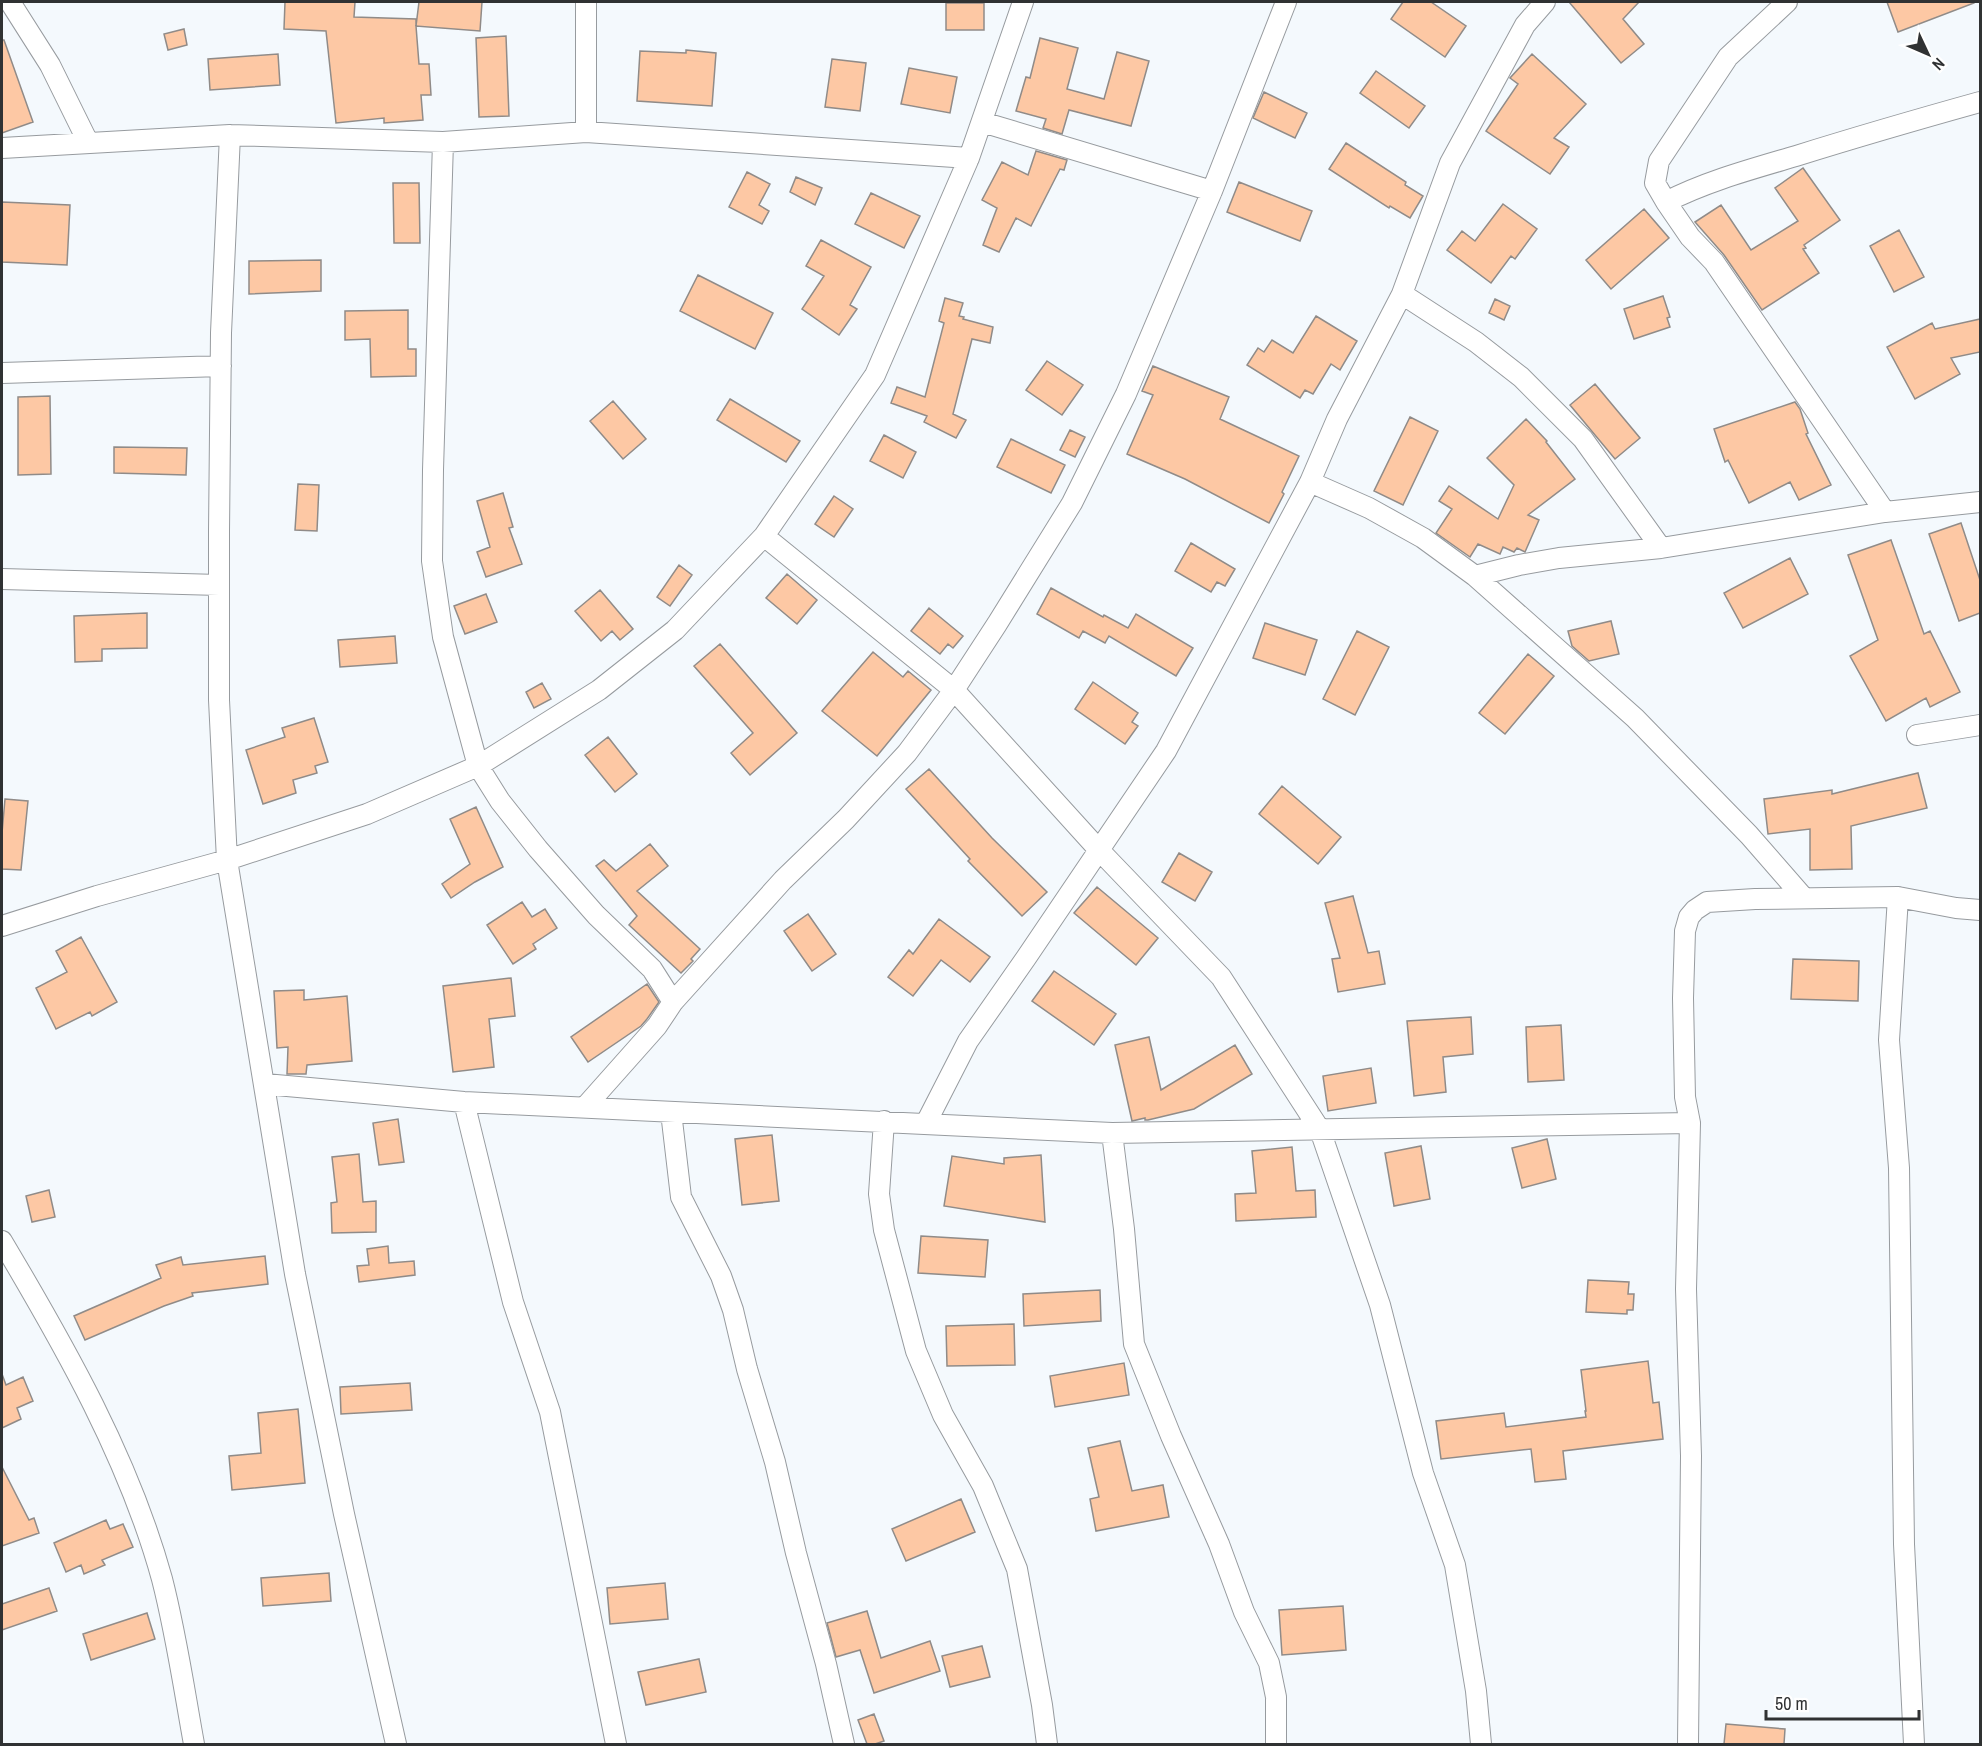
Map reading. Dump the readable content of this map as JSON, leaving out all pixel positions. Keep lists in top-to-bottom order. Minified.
{"scale_bar":"50 m","north":"bottom right"}
